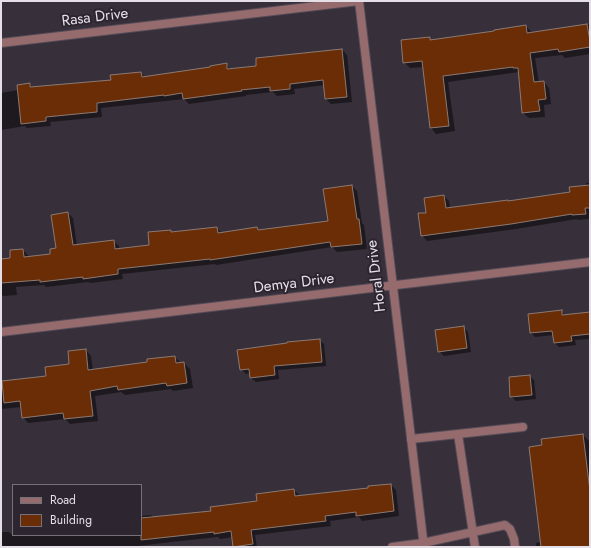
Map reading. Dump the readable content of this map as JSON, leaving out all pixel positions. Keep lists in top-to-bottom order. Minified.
{"streets":{"street":["Rasa Drive","Horal Drive","Demya Drive"]},"crossings":[["Rasa Drive","Horal Drive"],["Horal Drive","Demya Drive"]],"legend":["Road","Building"]}
